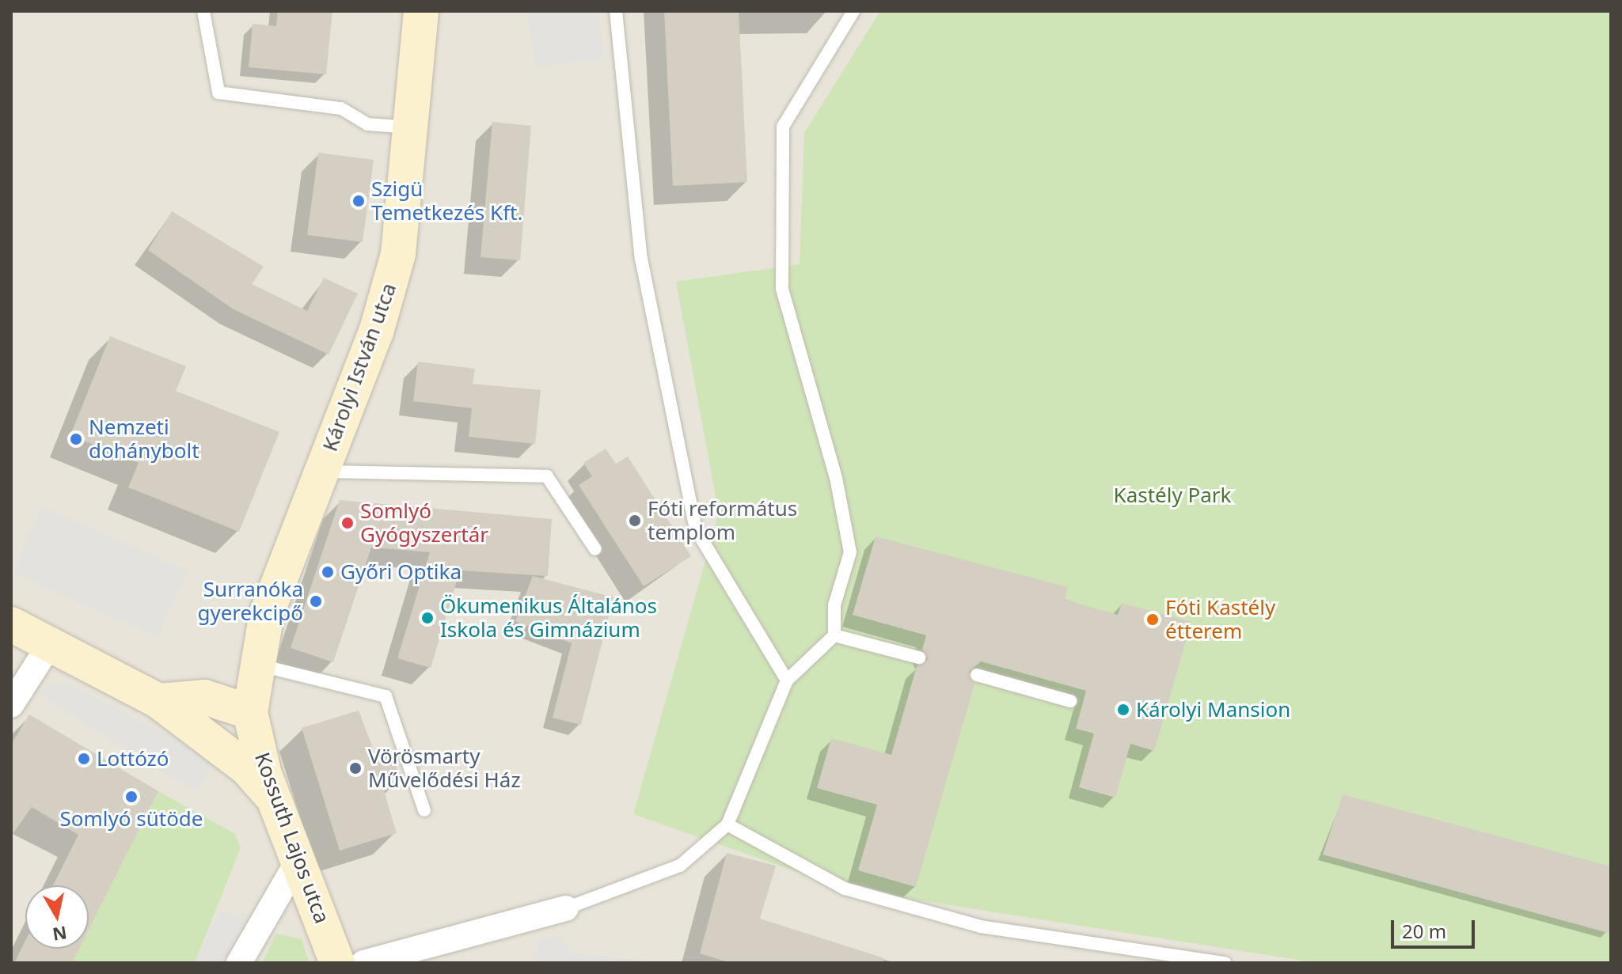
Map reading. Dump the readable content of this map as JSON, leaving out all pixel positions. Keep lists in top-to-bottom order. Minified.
{"streets":{"main road":["Károlyi István utca","Kossuth Lajos utca"]},"crossings":[["Károlyi István utca","Kossuth Lajos utca"]],"parks":["Kastély Park"],"places":["Szigü Temetkezés Kft.","Nemzeti dohánybolt","Fóti református templom","Somlyó Gyógyszertár","Győri Optika","Surranóka gyerekcipő","Ökumenikus Általános Iskola és Gimnázium","Fóti Kastély étterem","Károlyi Mansion","Lottózó","Vörösmarty Művelődési Ház","Somlyó sütöde"],"scale_bar":"20 m","north":"bottom"}
